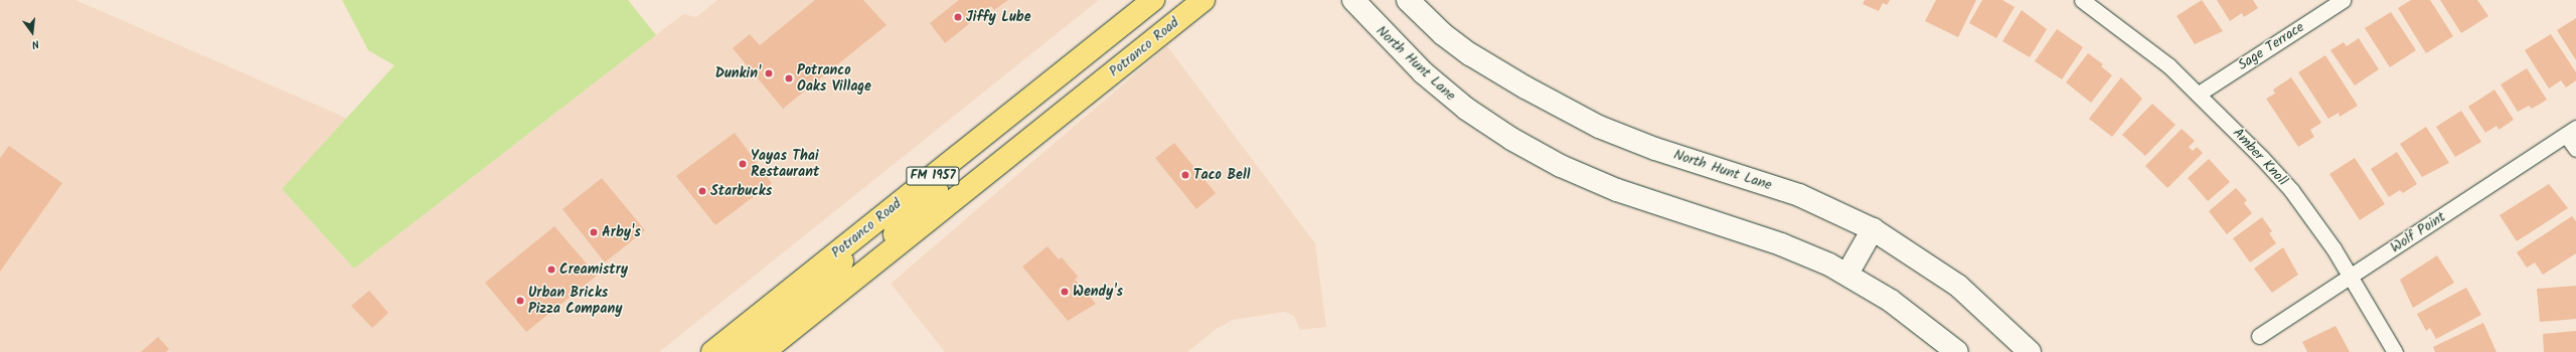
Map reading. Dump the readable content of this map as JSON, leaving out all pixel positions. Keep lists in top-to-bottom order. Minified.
{"streets":{"main road":["Potranco Road","North Hunt Lane","FM 1957"],"street":["Sage Terrace","Amber Knoll","Wolf Point"]},"crossings":[["Sage Terrace","Amber Knoll"],["Amber Knoll","Wolf Point"]],"places":["Jiffy Lube","Dunkin'","Potranco Oaks Village","Yayas Thai Restaurant","Taco Bell","Starbucks","Arby's","Creamistry","Wendy's","Urban Bricks Pizza Company"],"north":"bottom"}
